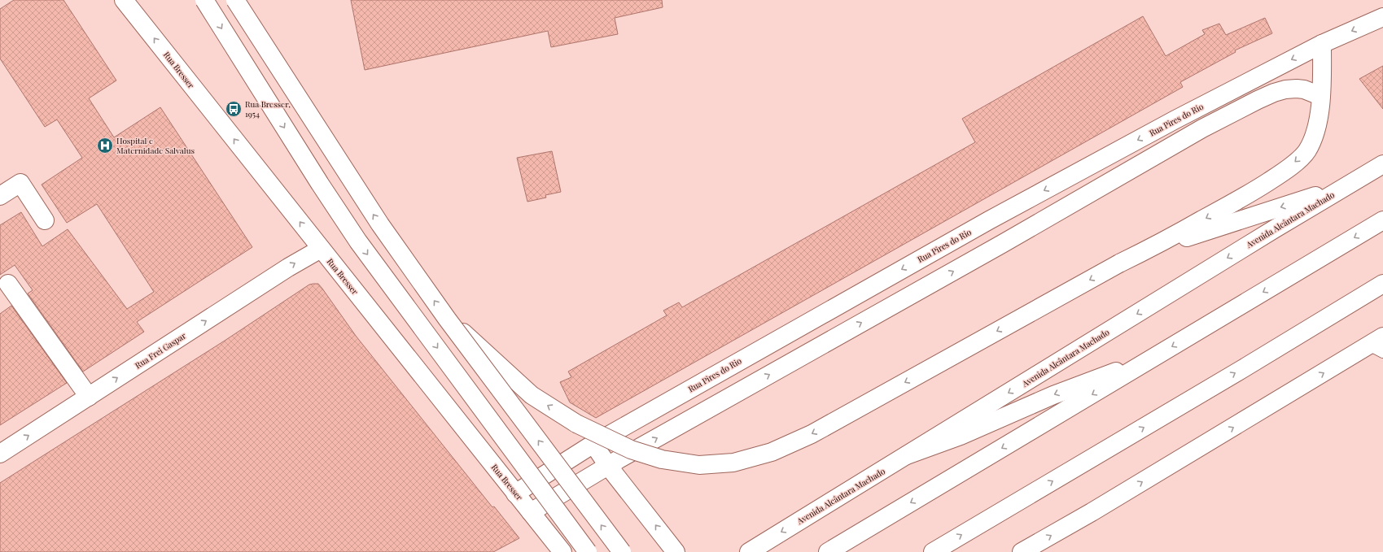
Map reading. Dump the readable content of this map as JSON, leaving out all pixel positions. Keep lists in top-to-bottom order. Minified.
{"streets":{"main road":["Rua Bresser","Rua Pires do Rio","Avenida Alcântara Machado","Rua Frei Gaspar"]},"crossings":[["Rua Bresser","Rua Pires do Rio"],["Rua Bresser","Rua Frei Gaspar"]],"one_way":["Rua Frei Gaspar"],"places":{"bus stop":["Rua Bresser, 1954"],"hospital":["Hospital e Maternidade Salvalus"]}}
